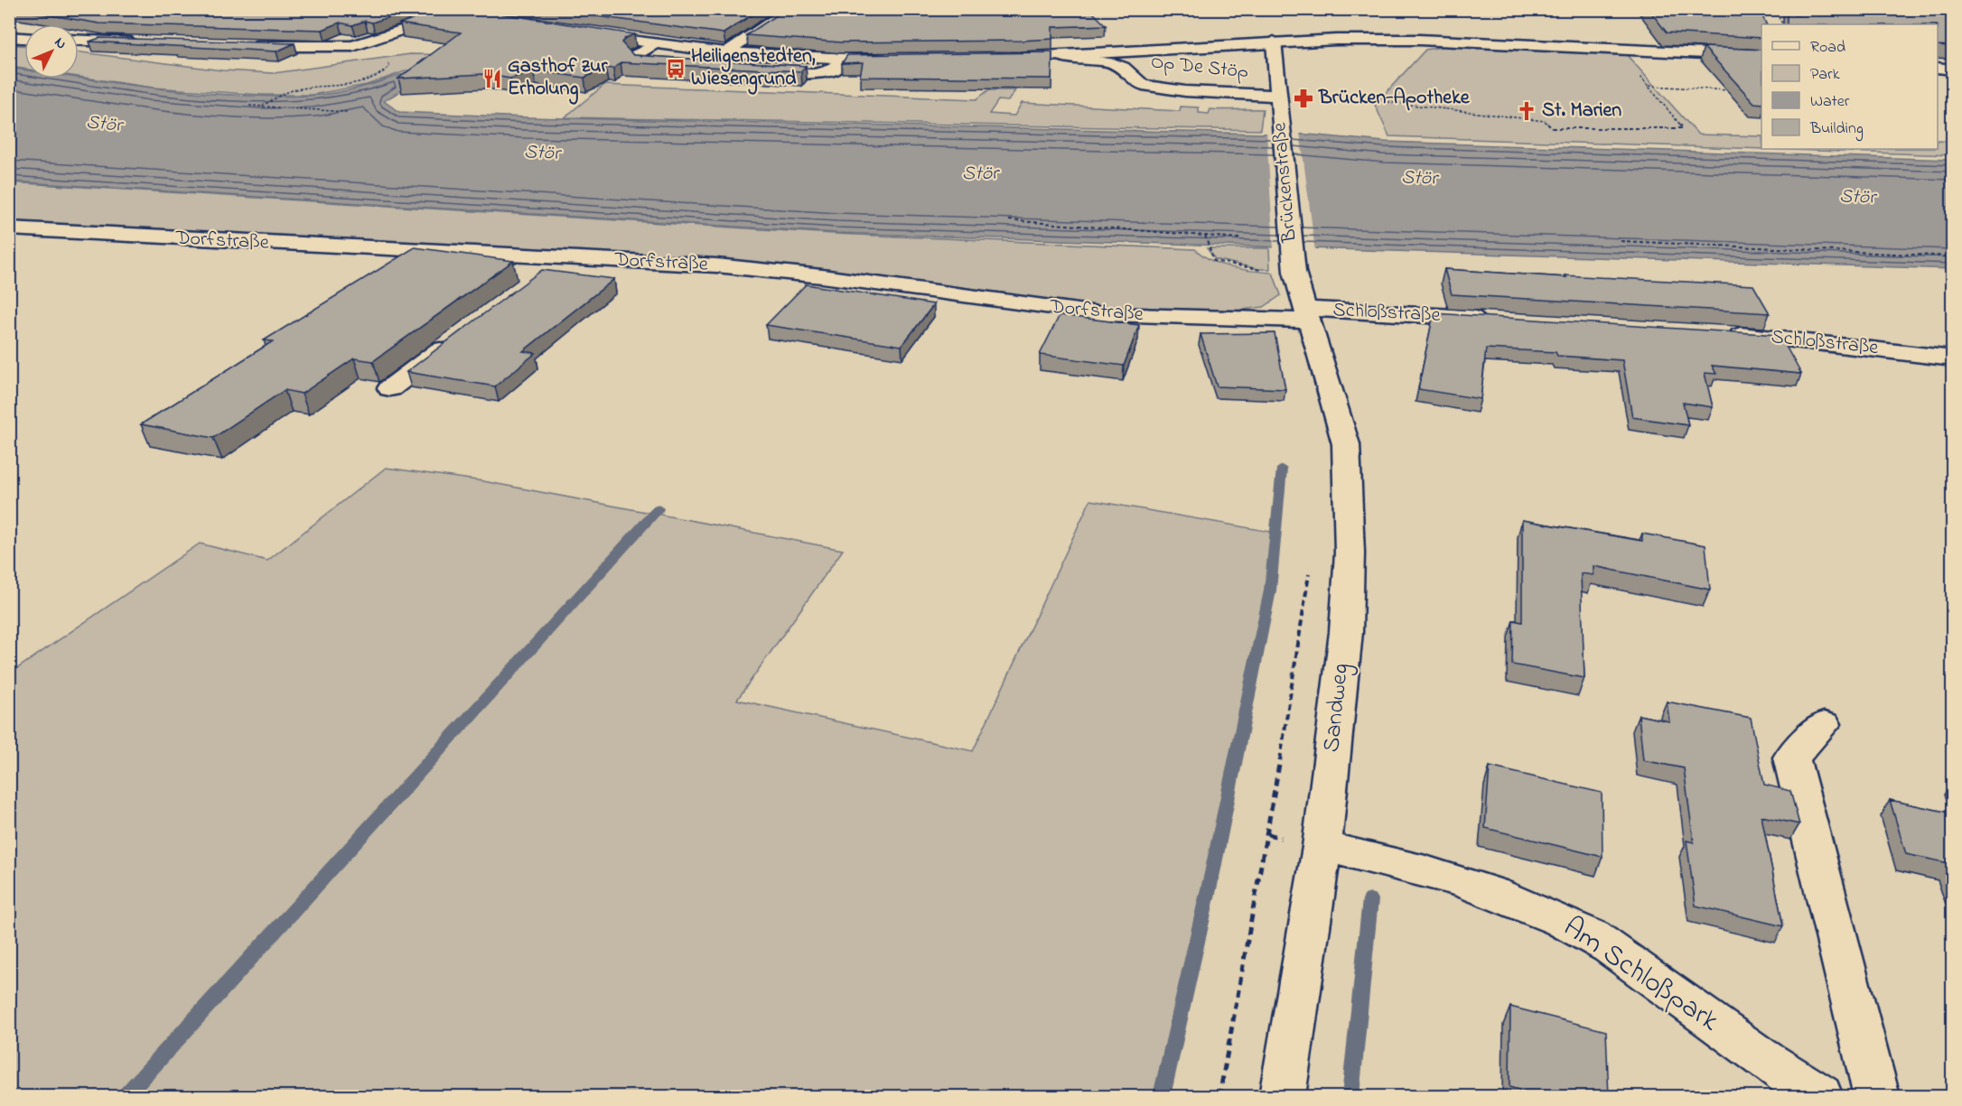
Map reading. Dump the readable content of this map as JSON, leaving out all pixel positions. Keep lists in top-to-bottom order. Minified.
{"streets":{"street":["Op De Stöp","Brückenstraße","Dorfstraße","Schloßstraße","Sandweg","Am Schloßpark"]},"crossings":[["Op De Stöp","Brückenstraße"],["Brückenstraße","Dorfstraße"],["Brückenstraße","Schloßstraße"],["Brückenstraße","Sandweg"],["Dorfstraße","Schloßstraße"],["Dorfstraße","Sandweg"],["Schloßstraße","Sandweg"],["Sandweg","Am Schloßpark"]],"water":["Stör"],"places":{"bus stop":["Heiligenstedten, Wiesengrund"],"restaurant":["Gasthof zur Erholung"],"pharmacy":["Brücken-Apotheke"],"church":["St. Marien"]},"legend":["Road","Park","Water","Building"],"north":"top right"}
